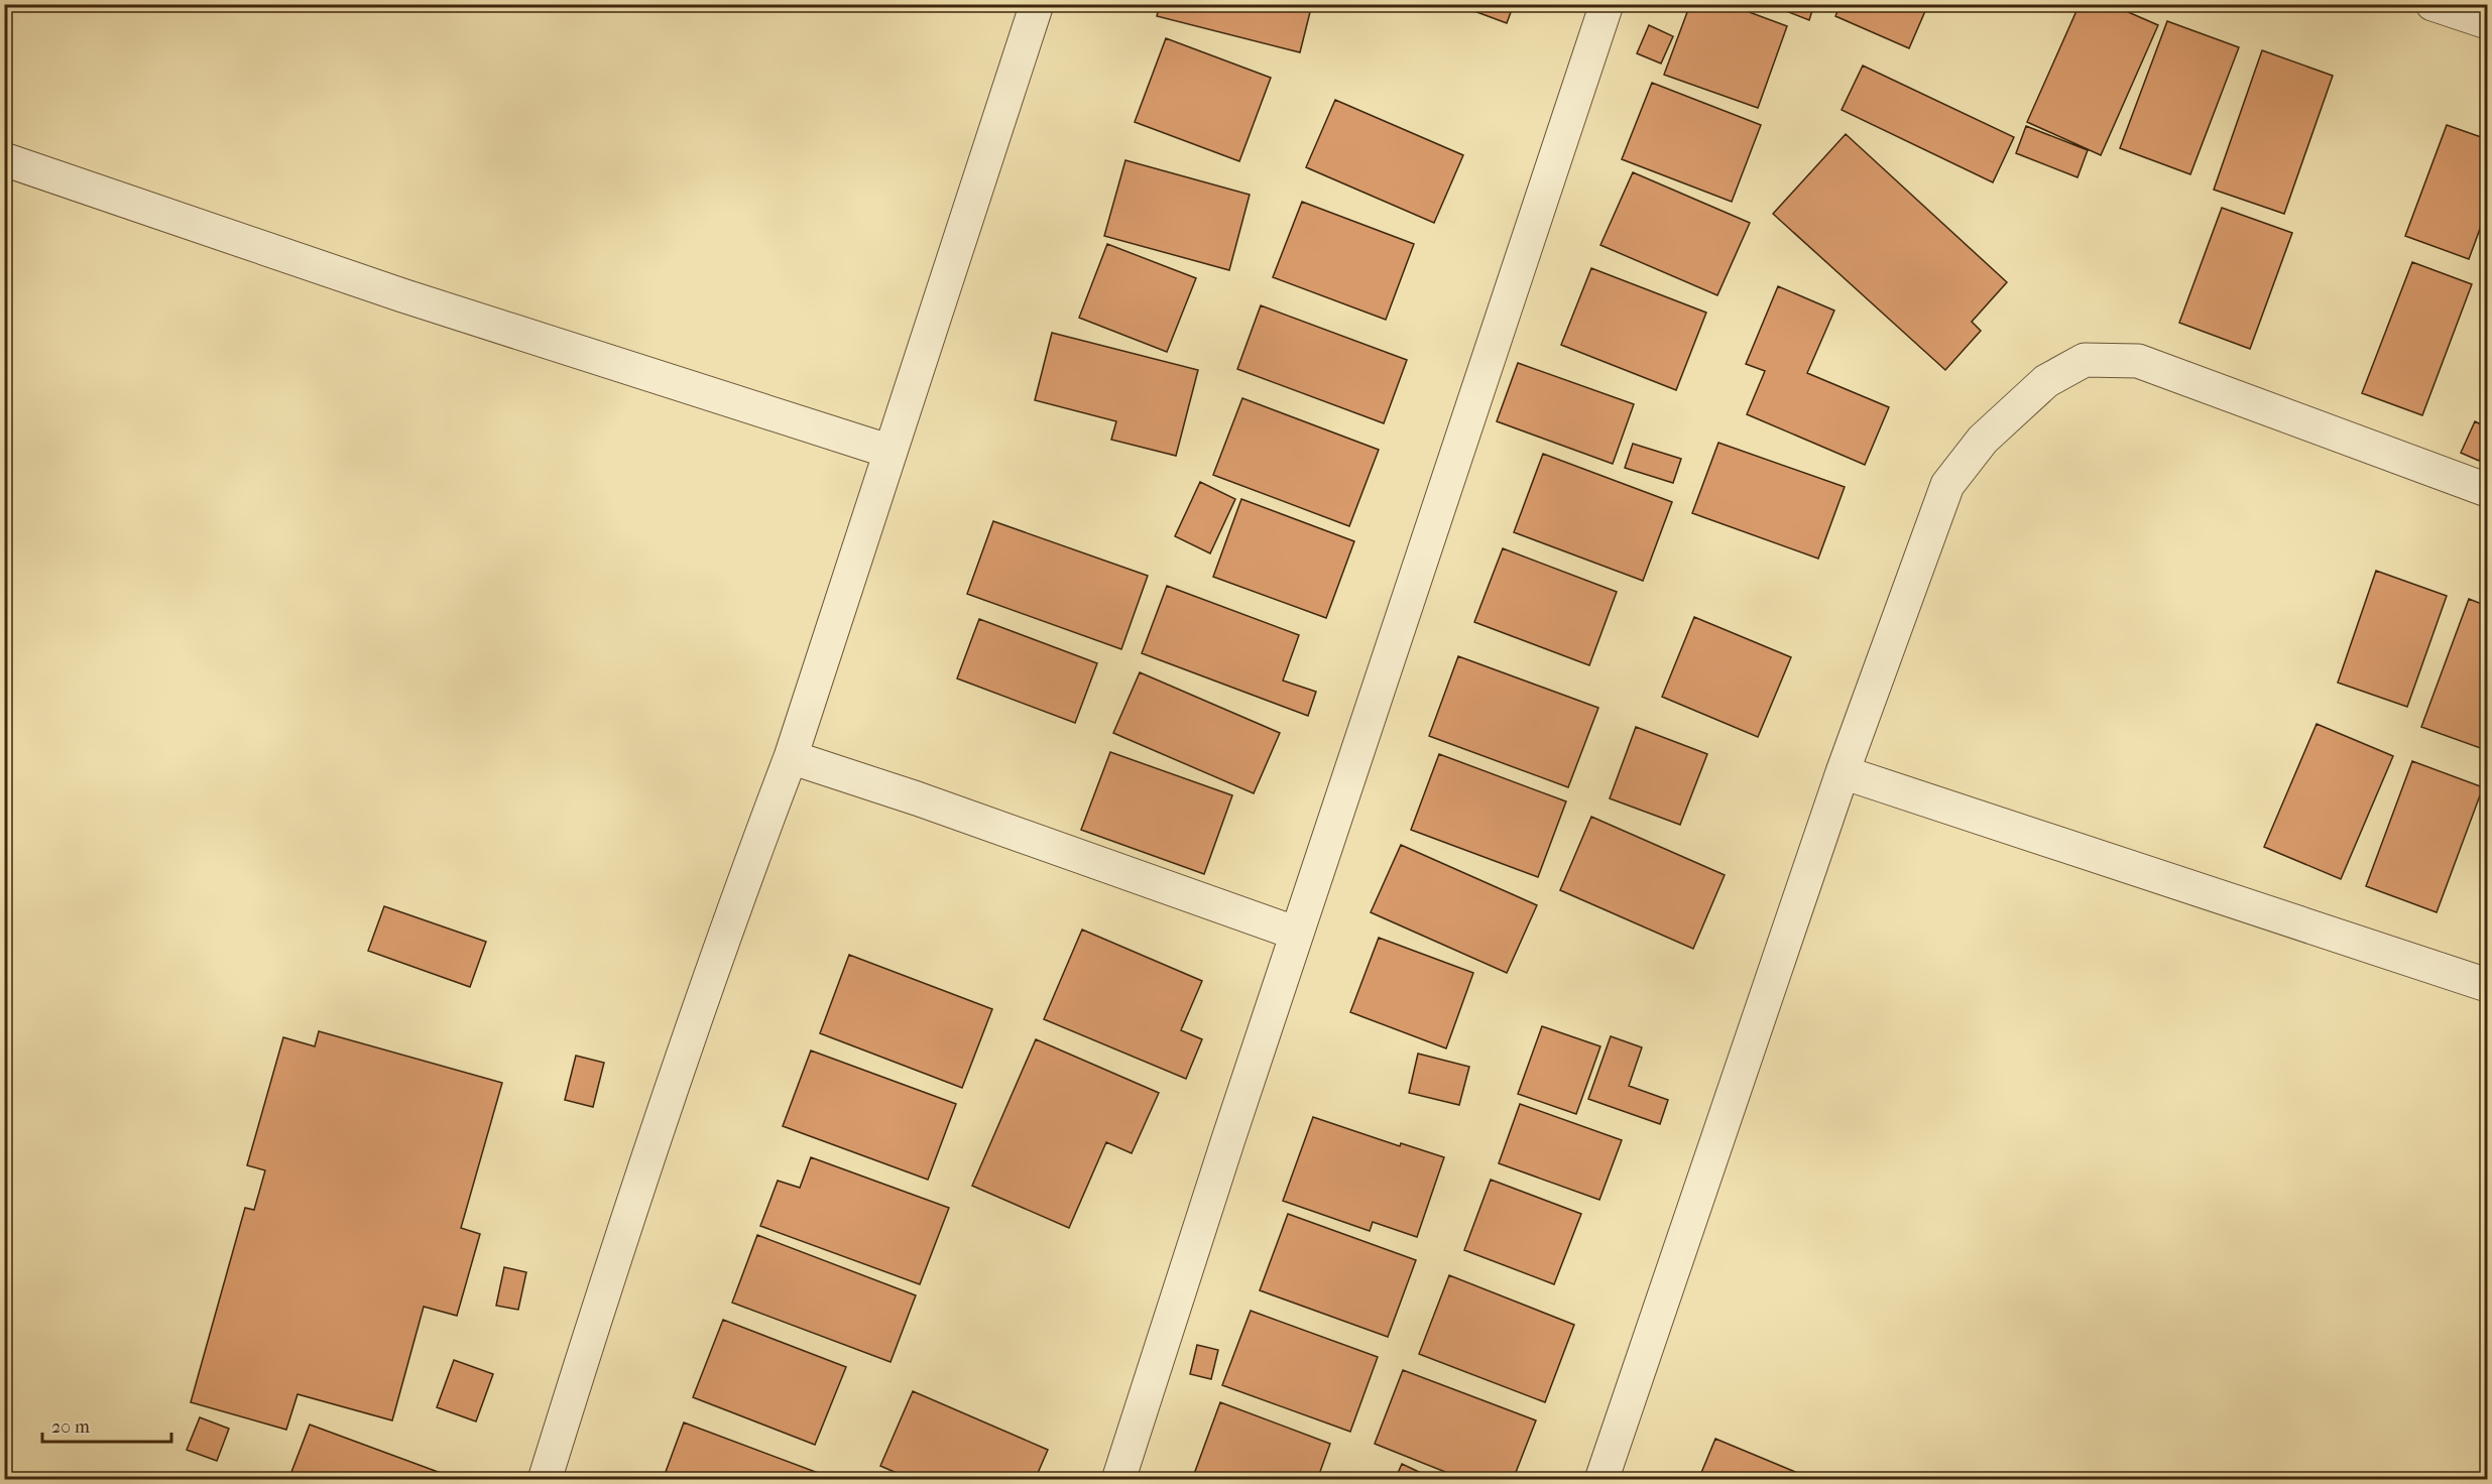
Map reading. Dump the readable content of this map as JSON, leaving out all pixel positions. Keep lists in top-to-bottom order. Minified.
{"scale_bar":"20 m"}
